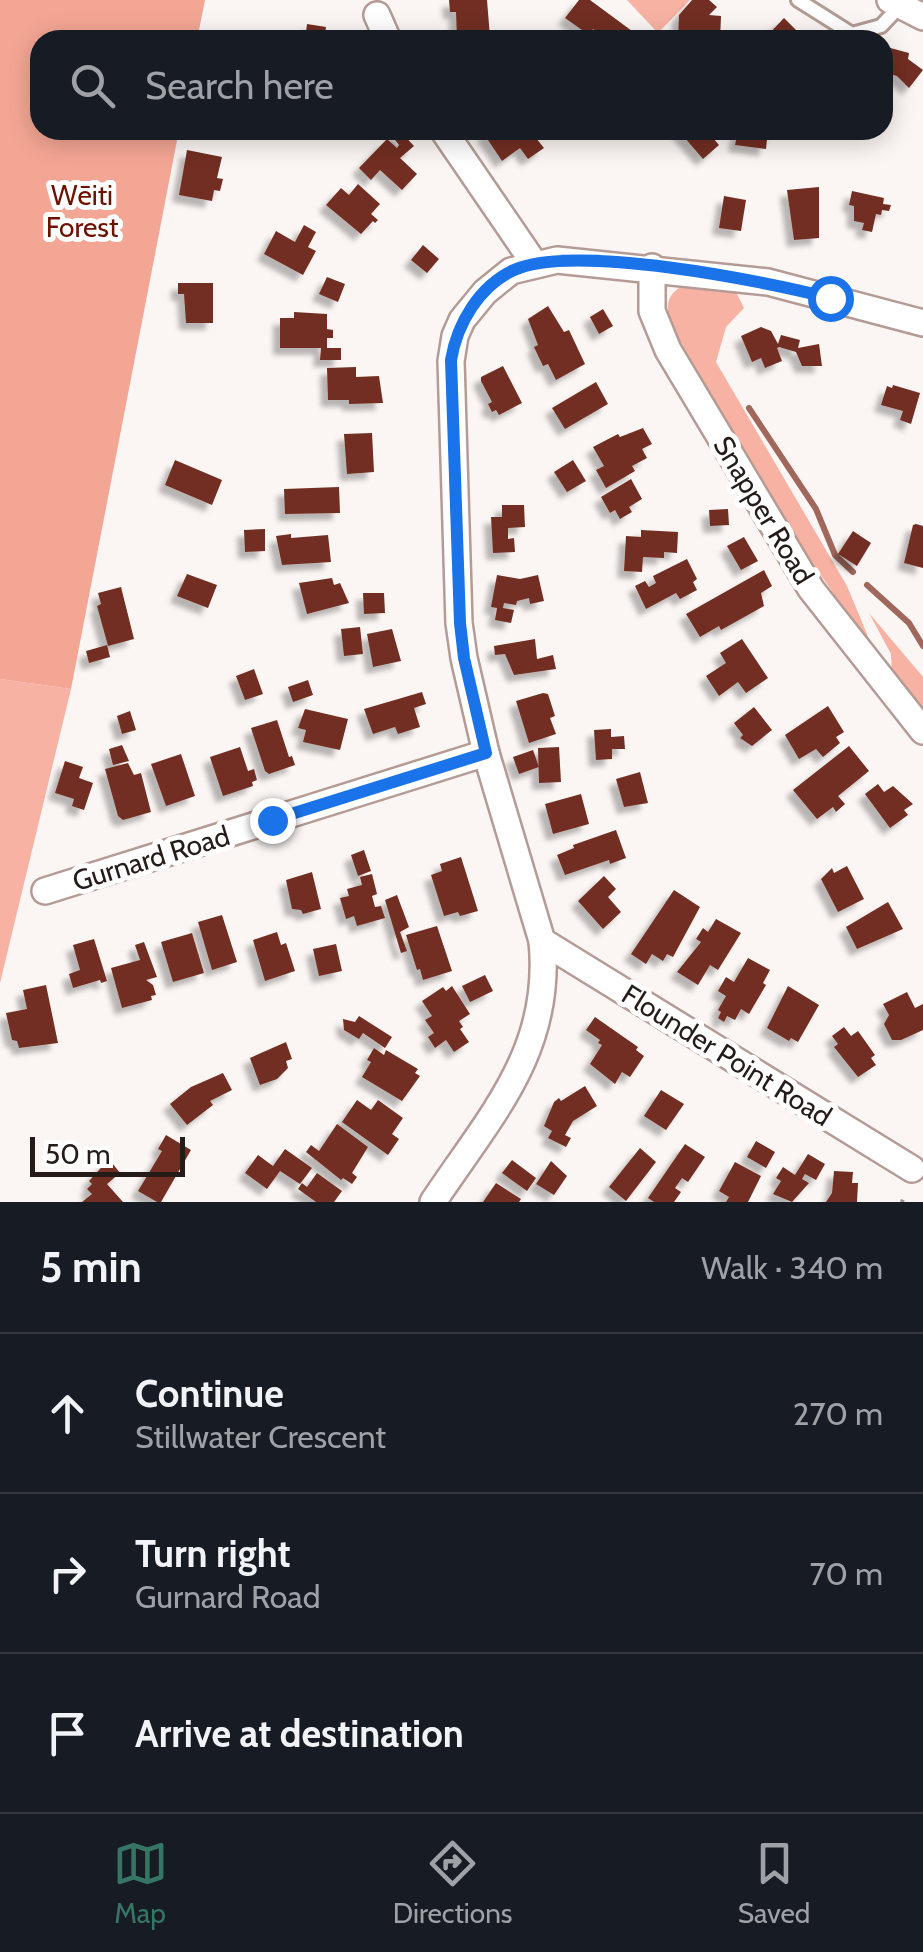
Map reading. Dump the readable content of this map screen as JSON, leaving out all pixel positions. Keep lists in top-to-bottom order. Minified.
{"streets":{"street":["Snapper Road","Gurnard Road","Flounder Point Road"]},"parks":["Wēiti Forest"],"scale_bar":"50 m","page":{"search":"Search here","scale":"50 m","heading":["5 min","Walk · 340 m"],"list":[["Continue","Stillwater Crescent","270 m"],["Turn right","Gurnard Road","70 m"],"Arrive at destination"],"nav":["Map","Directions","Saved"]}}
